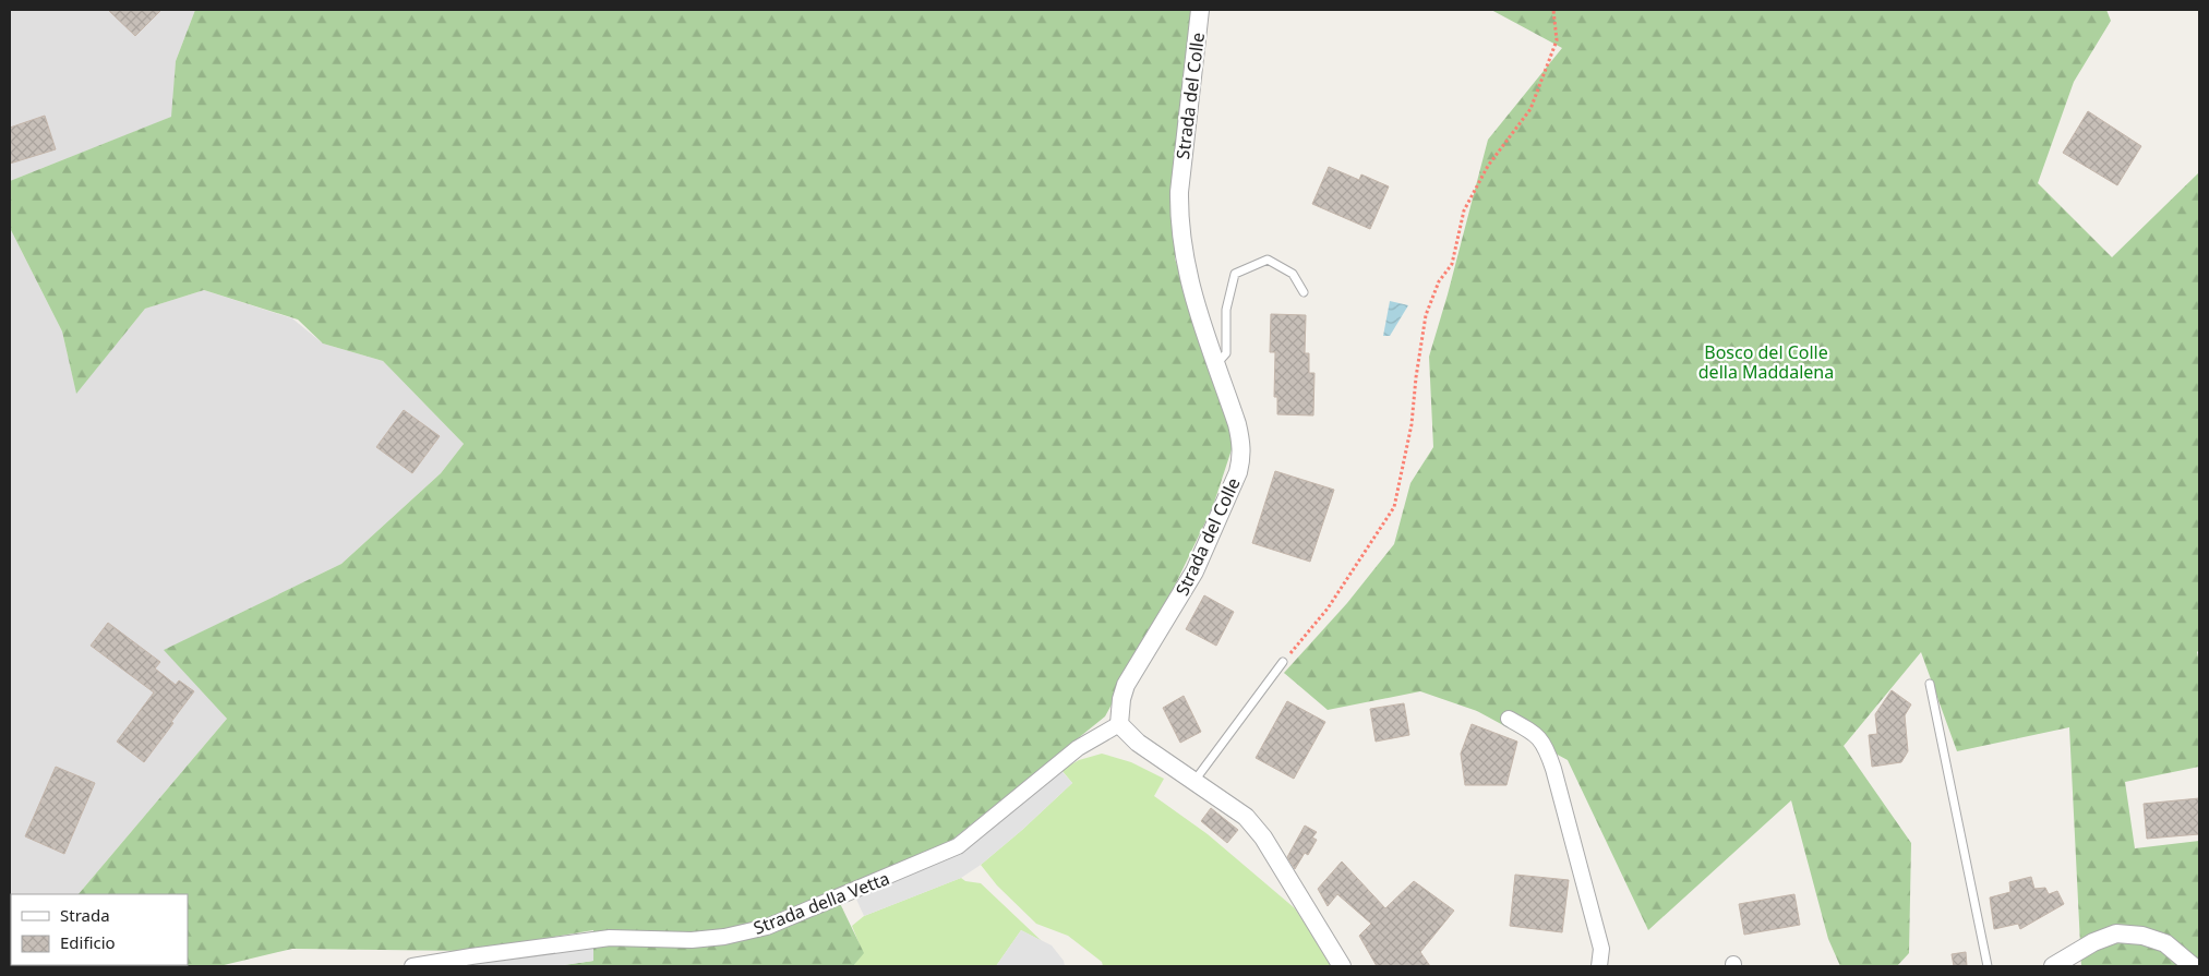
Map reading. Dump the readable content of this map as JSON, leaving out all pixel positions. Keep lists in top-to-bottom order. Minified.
{"streets":{"street":["Strada del Colle","Strada della Vetta"]},"crossings":[["Strada del Colle","Strada della Vetta"]],"parks":["Bosco del Colle della Maddalena"],"legend":["Strada","Edificio"]}
